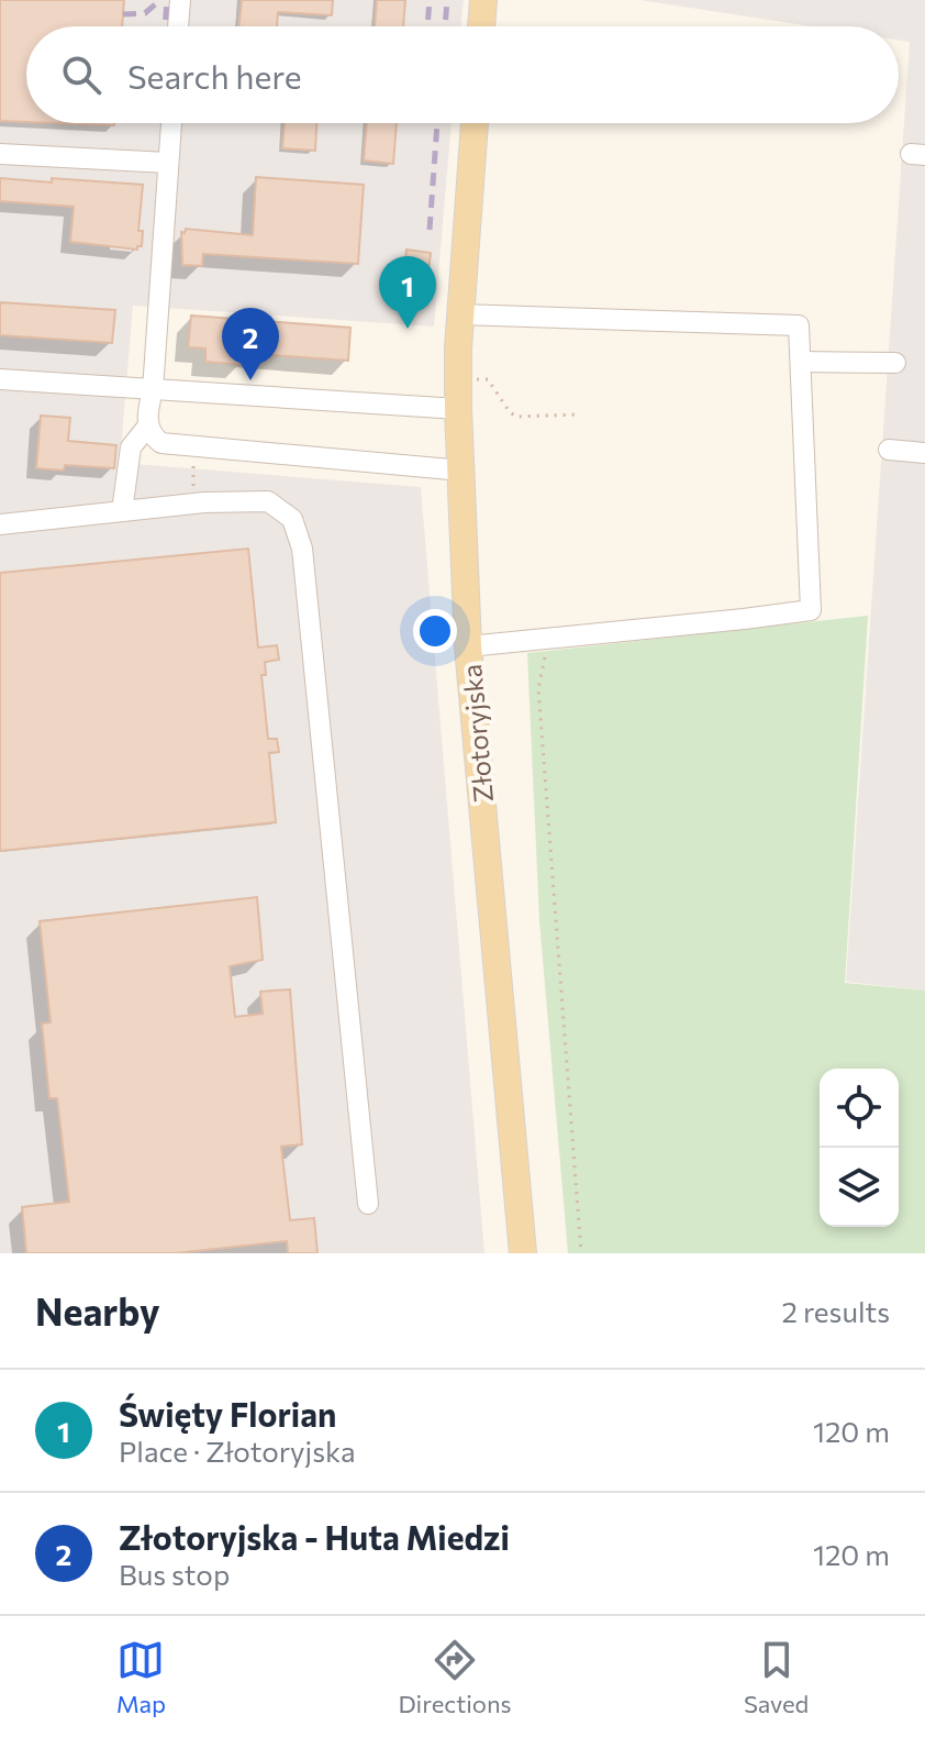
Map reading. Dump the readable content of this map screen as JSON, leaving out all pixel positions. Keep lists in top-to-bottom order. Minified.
{"streets":{"main road":["Złotoryjska"]},"page":{"search":"Search here","pins":["1","2"],"heading":["Nearby","2 results"],"list":[{"mark":"1","name":"Święty Florian","note":"Place · Złotoryjska","value":"120 m"},{"mark":"2","name":"Złotoryjska - Huta Miedzi","note":"Bus stop","value":"120 m"}],"nav":["Map","Directions","Saved"]}}
